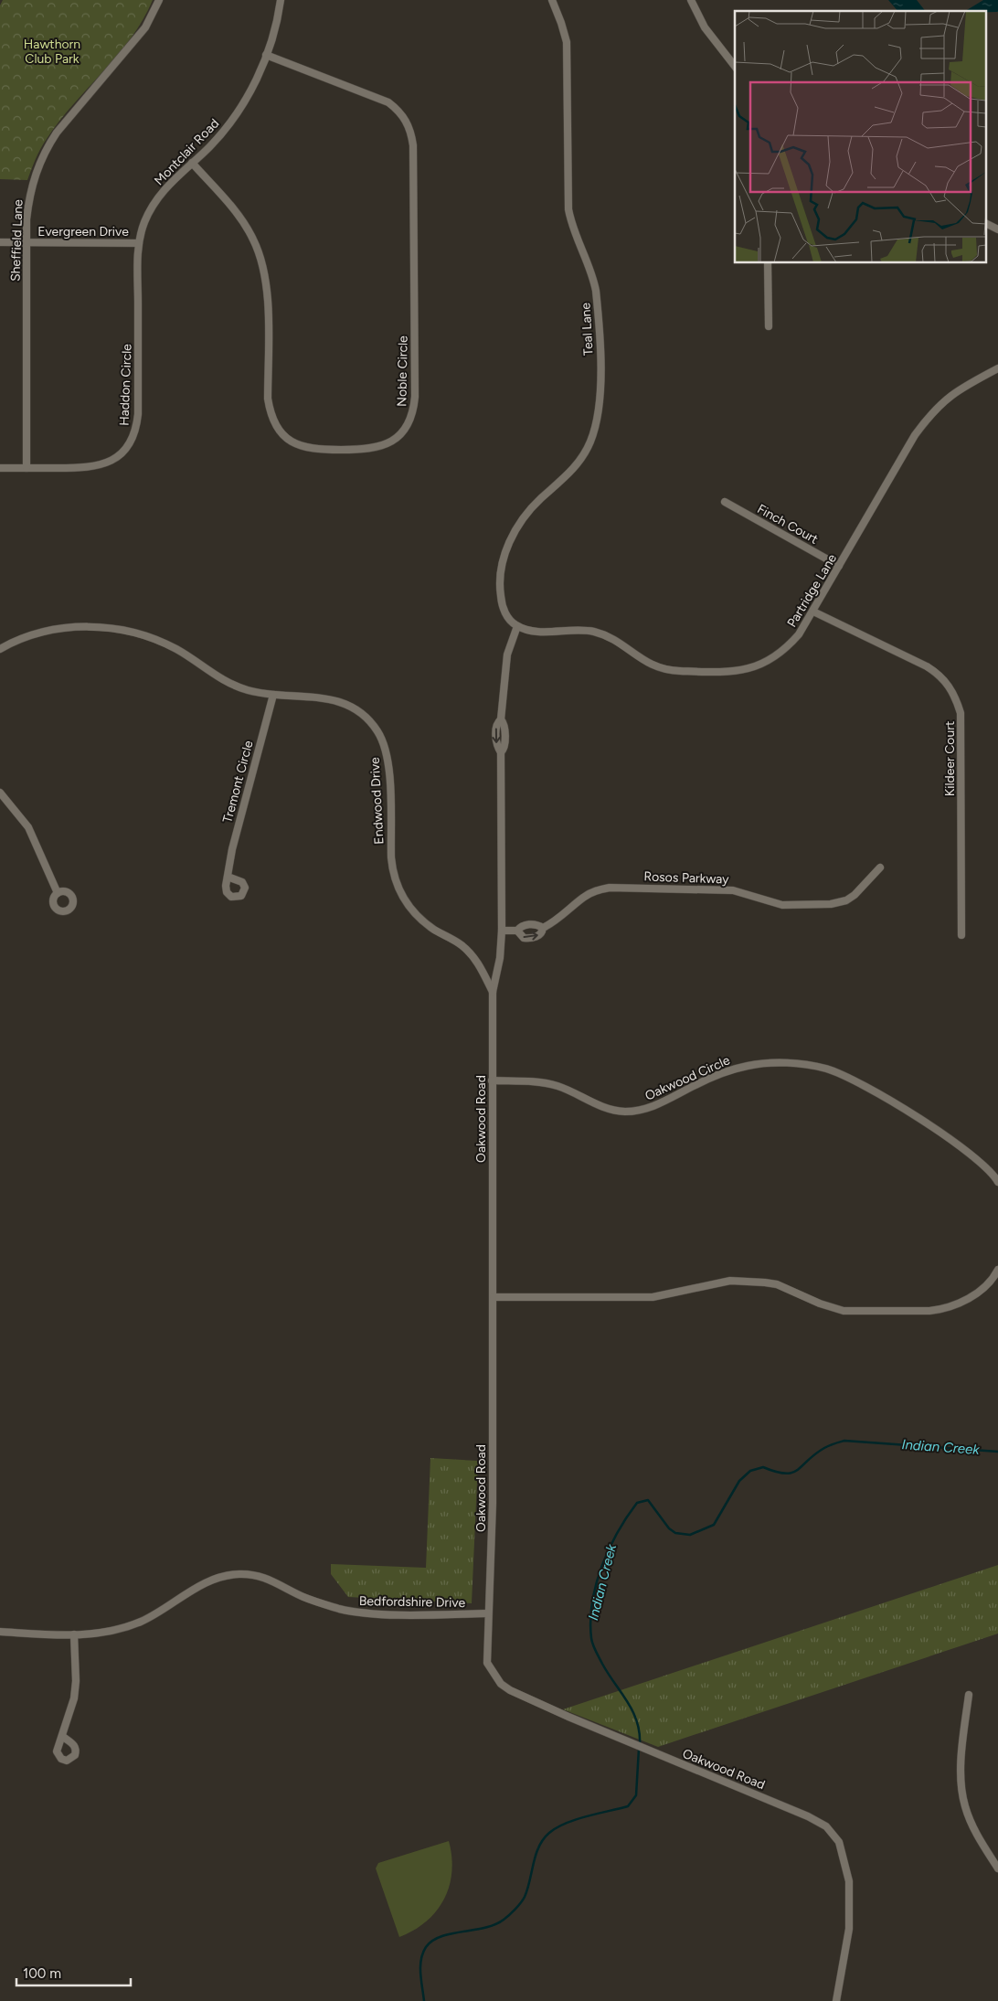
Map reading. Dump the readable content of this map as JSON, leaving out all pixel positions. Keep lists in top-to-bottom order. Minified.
{"streets":{"street":["Montclair Road","Evergreen Drive","Sheffield Lane","Teal Lane","Noble Circle","Haddon Circle","Finch Court","Partridge Lane","Kildeer Court","Tremont Circle","Endwood Drive","Rosos Parkway","Oakwood Circle","Oakwood Road","Bedfordshire Drive"]},"crossings":[["Montclair Road","Evergreen Drive"],["Montclair Road","Noble Circle"],["Montclair Road","Haddon Circle"],["Evergreen Drive","Sheffield Lane"],["Evergreen Drive","Haddon Circle"],["Sheffield Lane","Haddon Circle"],["Teal Lane","Partridge Lane"],["Teal Lane","Oakwood Road"],["Finch Court","Partridge Lane"],["Partridge Lane","Kildeer Court"],["Partridge Lane","Oakwood Road"],["Tremont Circle","Endwood Drive"],["Endwood Drive","Oakwood Road"],["Rosos Parkway","Oakwood Road"],["Oakwood Circle","Oakwood Road"],["Oakwood Road","Bedfordshire Drive"]],"water":["Indian Creek"],"parks":["Hawthorn Club Park"],"scale_bar":"100 m"}
